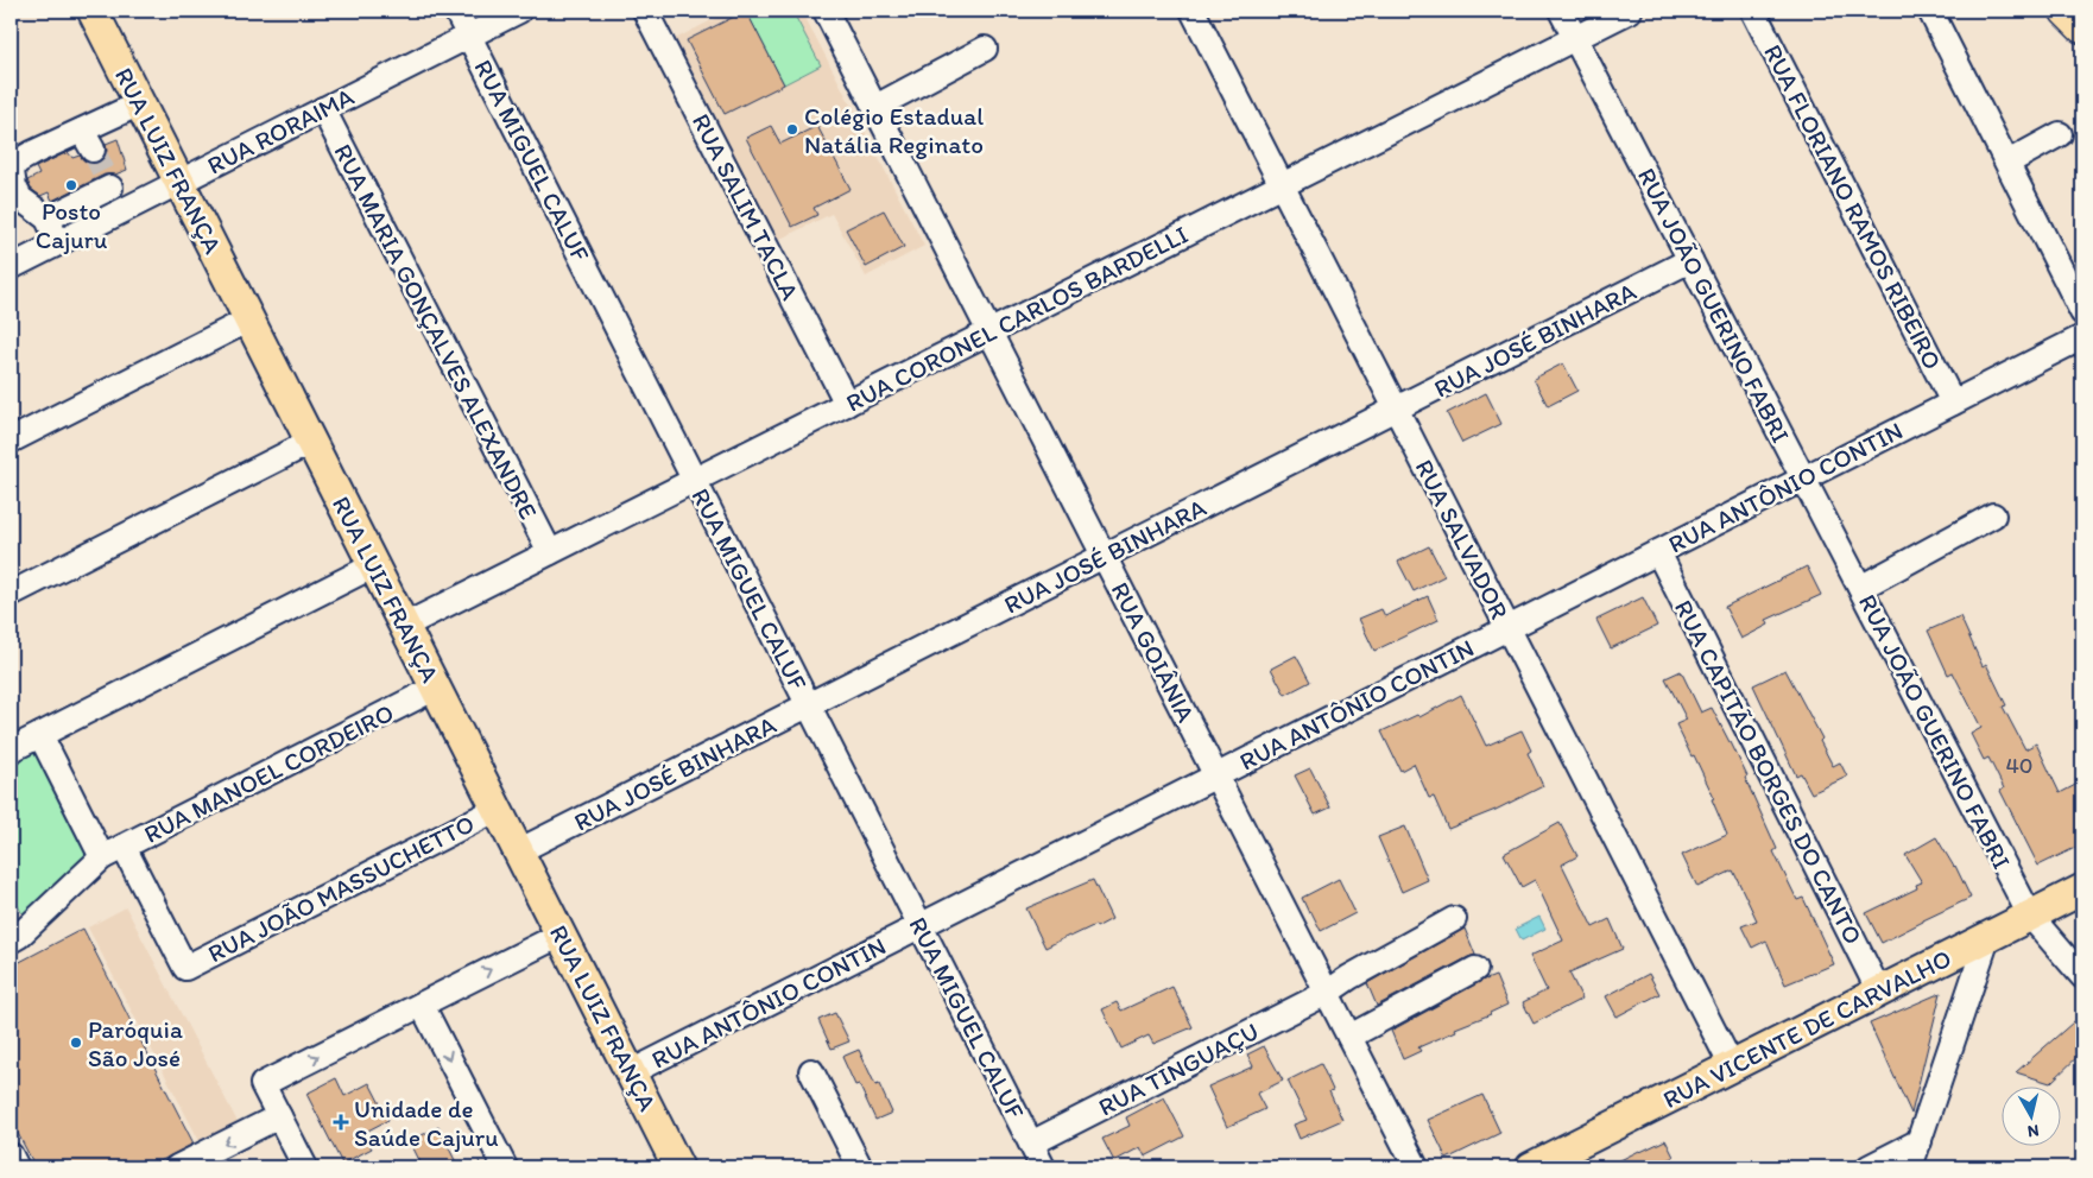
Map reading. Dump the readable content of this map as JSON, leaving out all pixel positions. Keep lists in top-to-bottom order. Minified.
{"streets":{"main road":["RUA LUIZ FRANÇA","RUA VICENTE DE CARVALHO"],"street":["RUA RORAIMA","RUA MIGUEL CALUF","RUA SALIM TACLA","RUA FLORIANO RAMOS RIBEIRO","RUA JOÃO GUERINO FABRI","RUA CORONEL CARLOS BARDELLI","RUA MARIA GONÇALVES ALEXANDRE","RUA JOSÉ BINHARA","RUA ANTÔNIO CONTIN","RUA SALVADOR","RUA GOIÂNIA","RUA CAPITÃO BORGES DO CANTO","RUA MANOEL CORDEIRO","RUA JOÃO MASSUCHETTO","RUA TINGUAÇU"]},"crossings":[["RUA RORAIMA","RUA LUIZ FRANÇA"],["RUA RORAIMA","RUA MIGUEL CALUF"],["RUA RORAIMA","RUA MARIA GONÇALVES ALEXANDRE"],["RUA LUIZ FRANÇA","RUA CORONEL CARLOS BARDELLI"],["RUA LUIZ FRANÇA","RUA JOSÉ BINHARA"],["RUA LUIZ FRANÇA","RUA ANTÔNIO CONTIN"],["RUA LUIZ FRANÇA","RUA MANOEL CORDEIRO"],["RUA LUIZ FRANÇA","RUA JOÃO MASSUCHETTO"],["RUA MIGUEL CALUF","RUA CORONEL CARLOS BARDELLI"],["RUA MIGUEL CALUF","RUA JOSÉ BINHARA"],["RUA MIGUEL CALUF","RUA ANTÔNIO CONTIN"],["RUA MIGUEL CALUF","RUA TINGUAÇU"],["RUA SALIM TACLA","RUA CORONEL CARLOS BARDELLI"],["RUA FLORIANO RAMOS RIBEIRO","RUA ANTÔNIO CONTIN"],["RUA JOÃO GUERINO FABRI","RUA CORONEL CARLOS BARDELLI"],["RUA JOÃO GUERINO FABRI","RUA JOSÉ BINHARA"],["RUA JOÃO GUERINO FABRI","RUA ANTÔNIO CONTIN"],["RUA JOÃO GUERINO FABRI","RUA VICENTE DE CARVALHO"],["RUA CORONEL CARLOS BARDELLI","RUA MARIA GONÇALVES ALEXANDRE"],["RUA CORONEL CARLOS BARDELLI","RUA SALVADOR"],["RUA CORONEL CARLOS BARDELLI","RUA GOIÂNIA"],["RUA JOSÉ BINHARA","RUA SALVADOR"],["RUA JOSÉ BINHARA","RUA GOIÂNIA"],["RUA ANTÔNIO CONTIN","RUA SALVADOR"],["RUA ANTÔNIO CONTIN","RUA GOIÂNIA"],["RUA ANTÔNIO CONTIN","RUA CAPITÃO BORGES DO CANTO"],["RUA SALVADOR","RUA VICENTE DE CARVALHO"],["RUA GOIÂNIA","RUA TINGUAÇU"],["RUA CAPITÃO BORGES DO CANTO","RUA VICENTE DE CARVALHO"],["RUA MANOEL CORDEIRO","RUA JOÃO MASSUCHETTO"]],"places":{"other":["Colégio Estadual Natália Reginato","Posto Cajuru","Paróquia São José"],"health":["Unidade de Saúde Cajuru"]},"house_numbers":["40"],"north":"bottom"}
